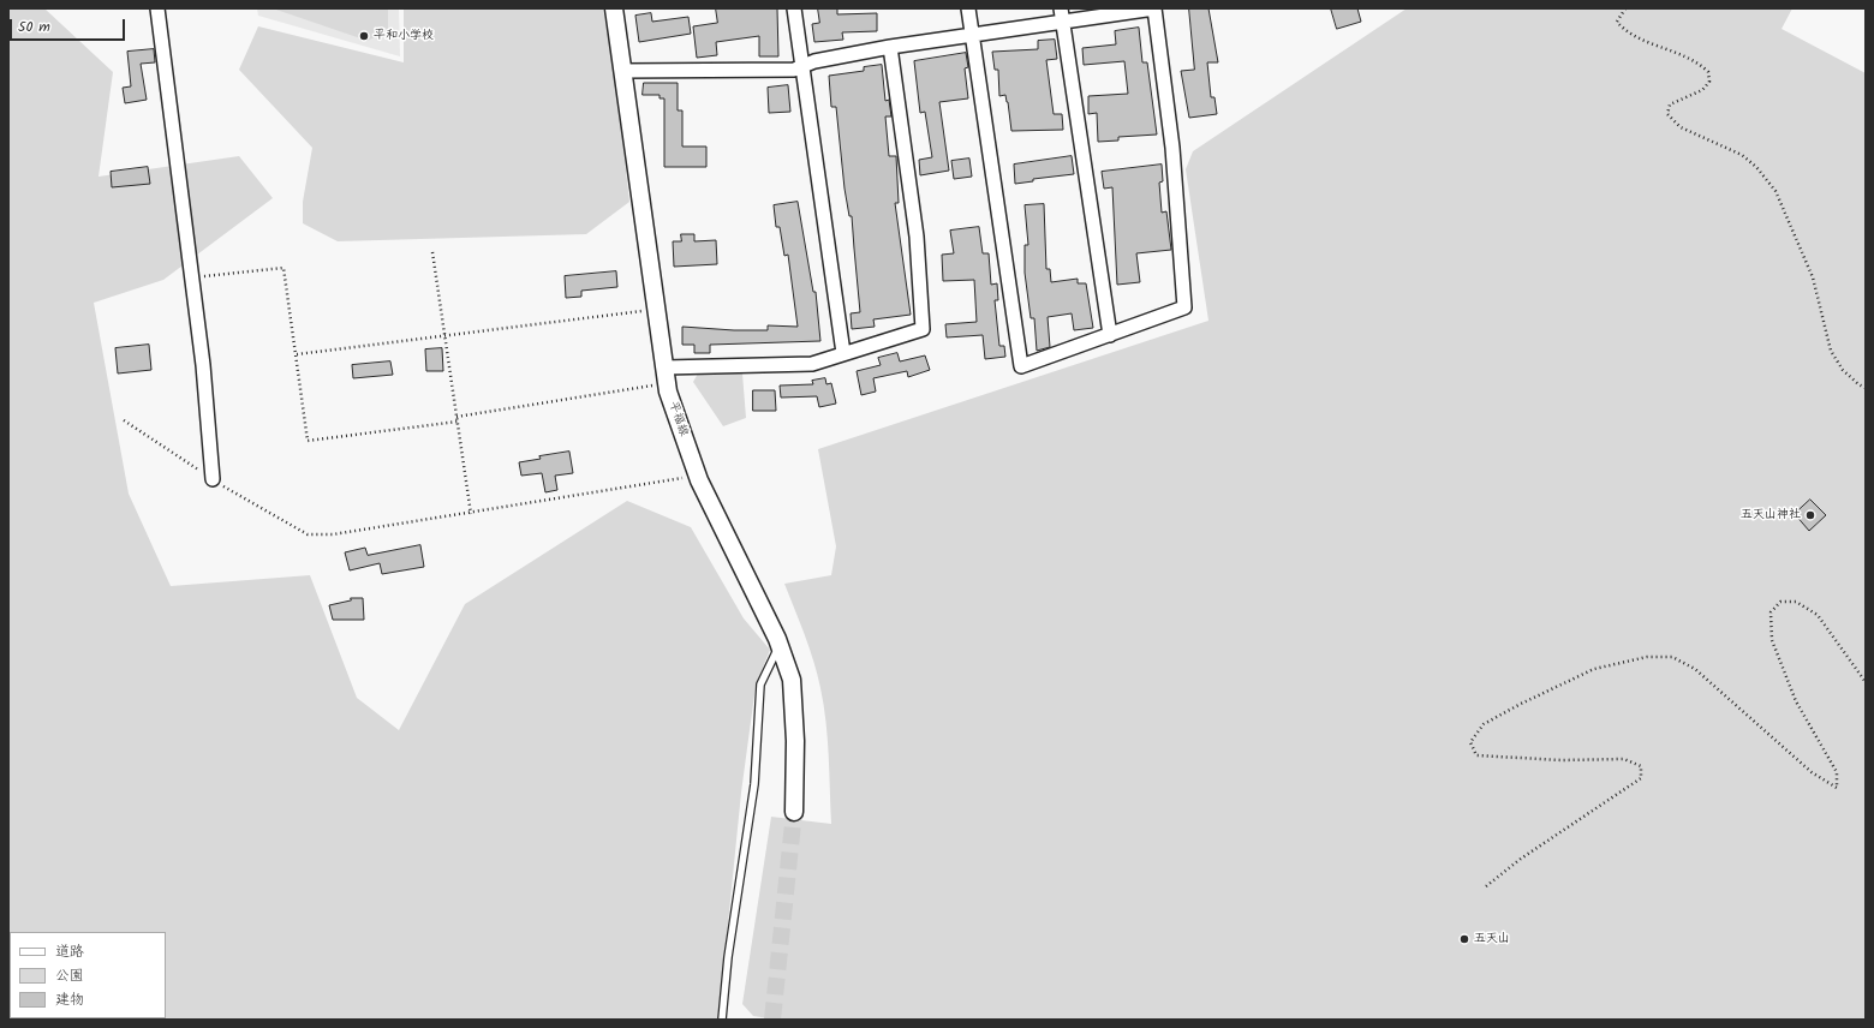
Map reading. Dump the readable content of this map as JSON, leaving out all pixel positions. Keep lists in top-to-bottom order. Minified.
{"streets":{"street":["平福線"]},"places":["平和小学校","五天山神社","五天山"],"legend":["道路","公園","建物"],"scale_bar":"50 m"}
